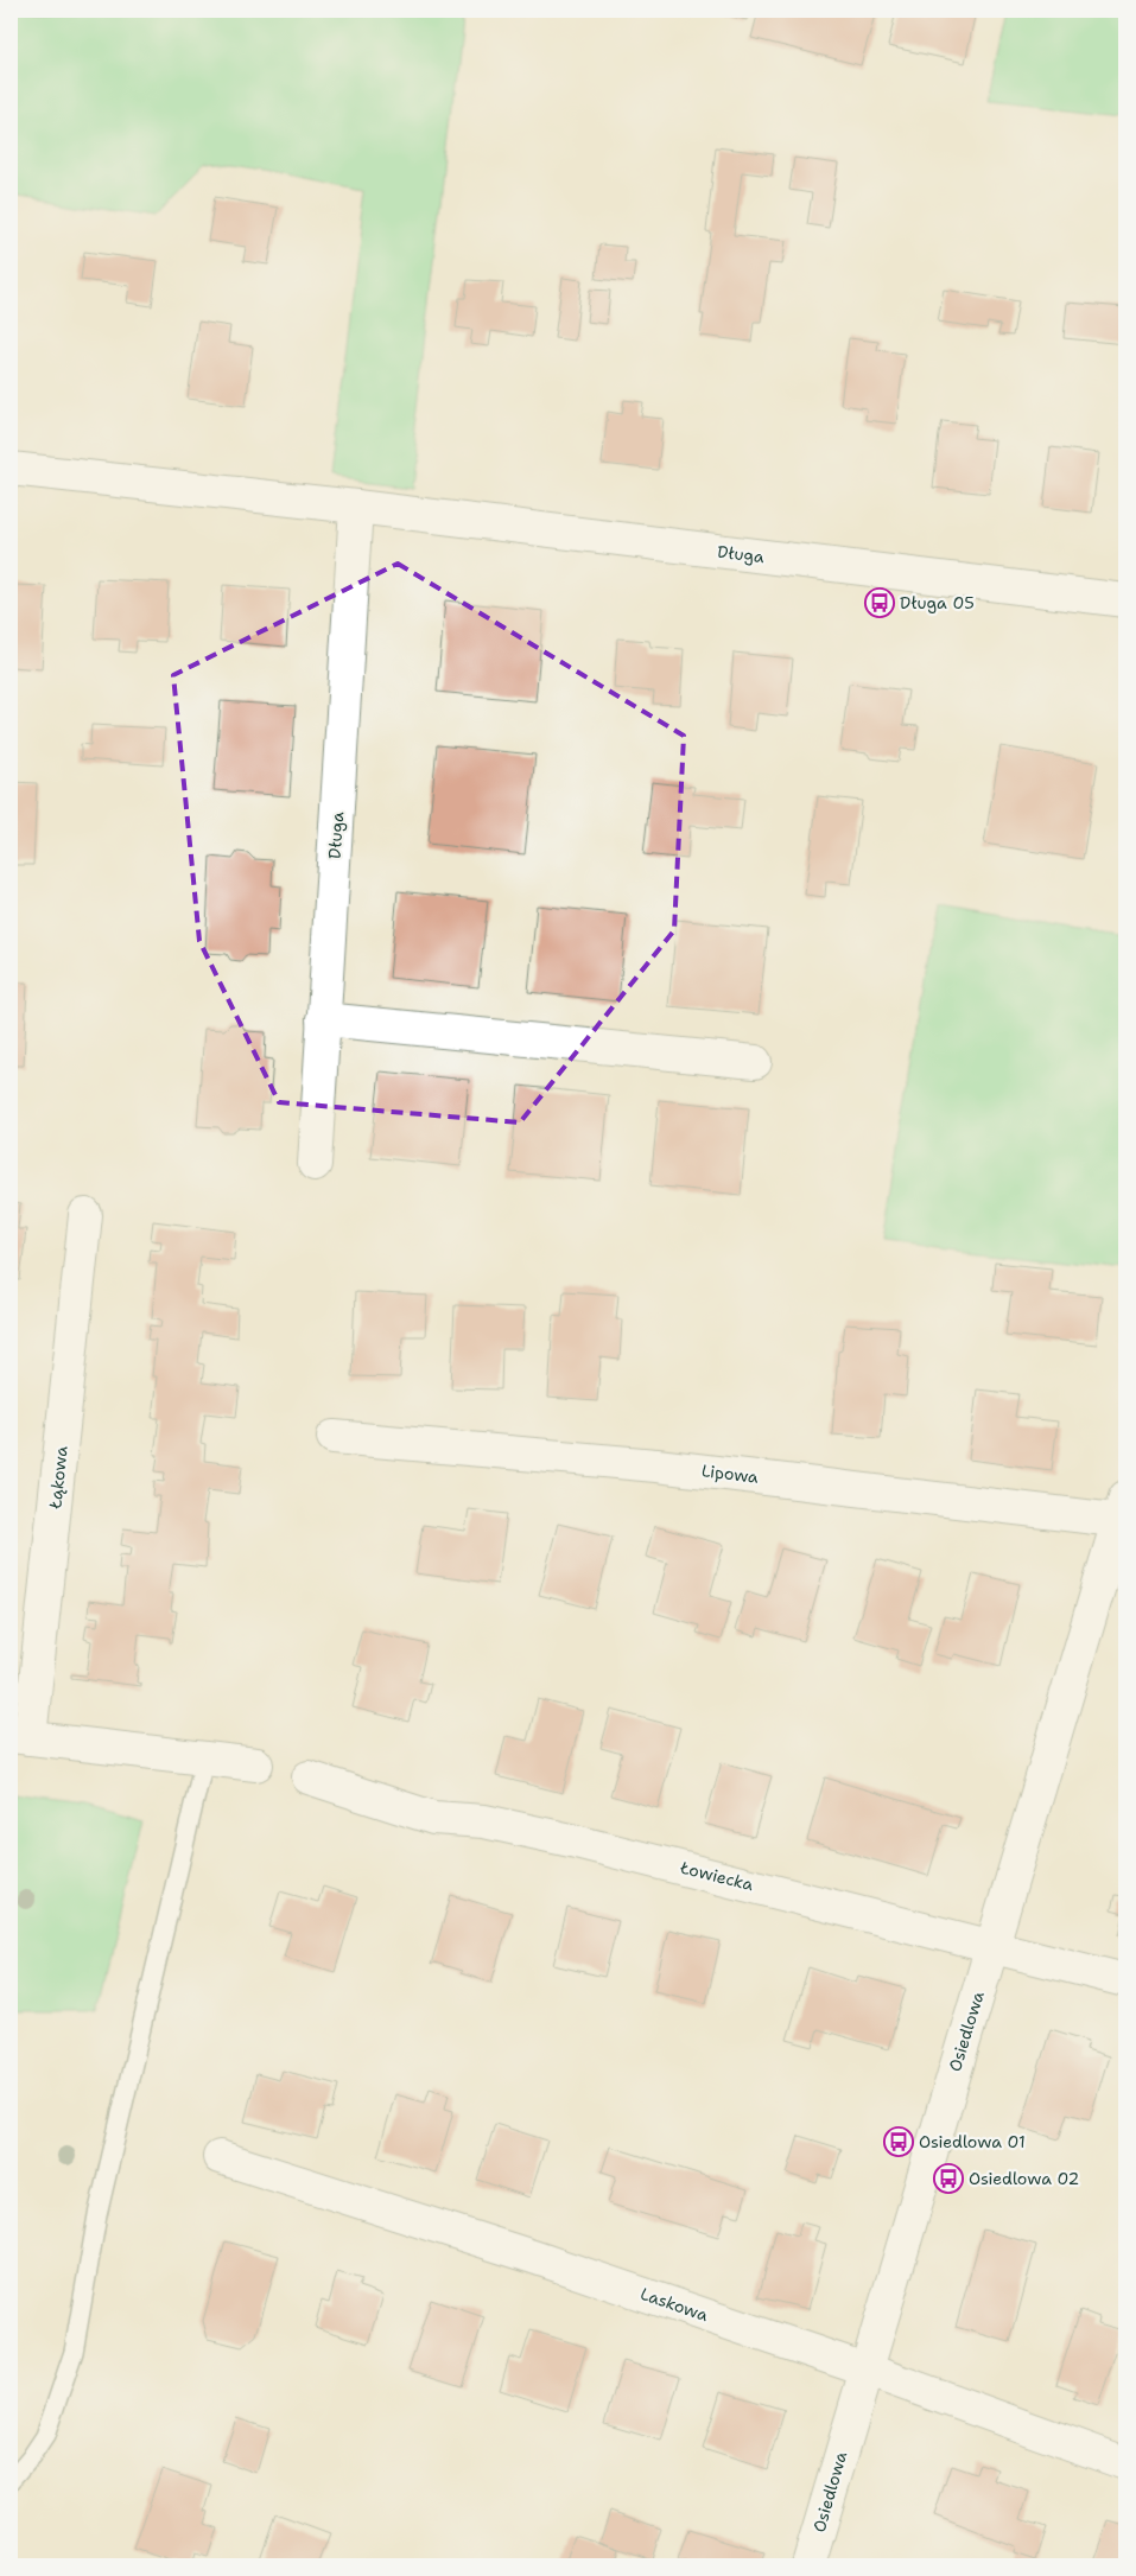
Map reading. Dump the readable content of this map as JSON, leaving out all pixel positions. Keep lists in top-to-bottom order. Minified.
{"streets":{"street":["Długa","Lipowa","Łąkowa","Łowiecka","Osiedlowa","Laskowa"]},"crossings":[["Lipowa","Osiedlowa"],["Łowiecka","Osiedlowa"],["Osiedlowa","Laskowa"]],"places":{"bus stop":["Długa 05","Osiedlowa 01","Osiedlowa 02"]}}
